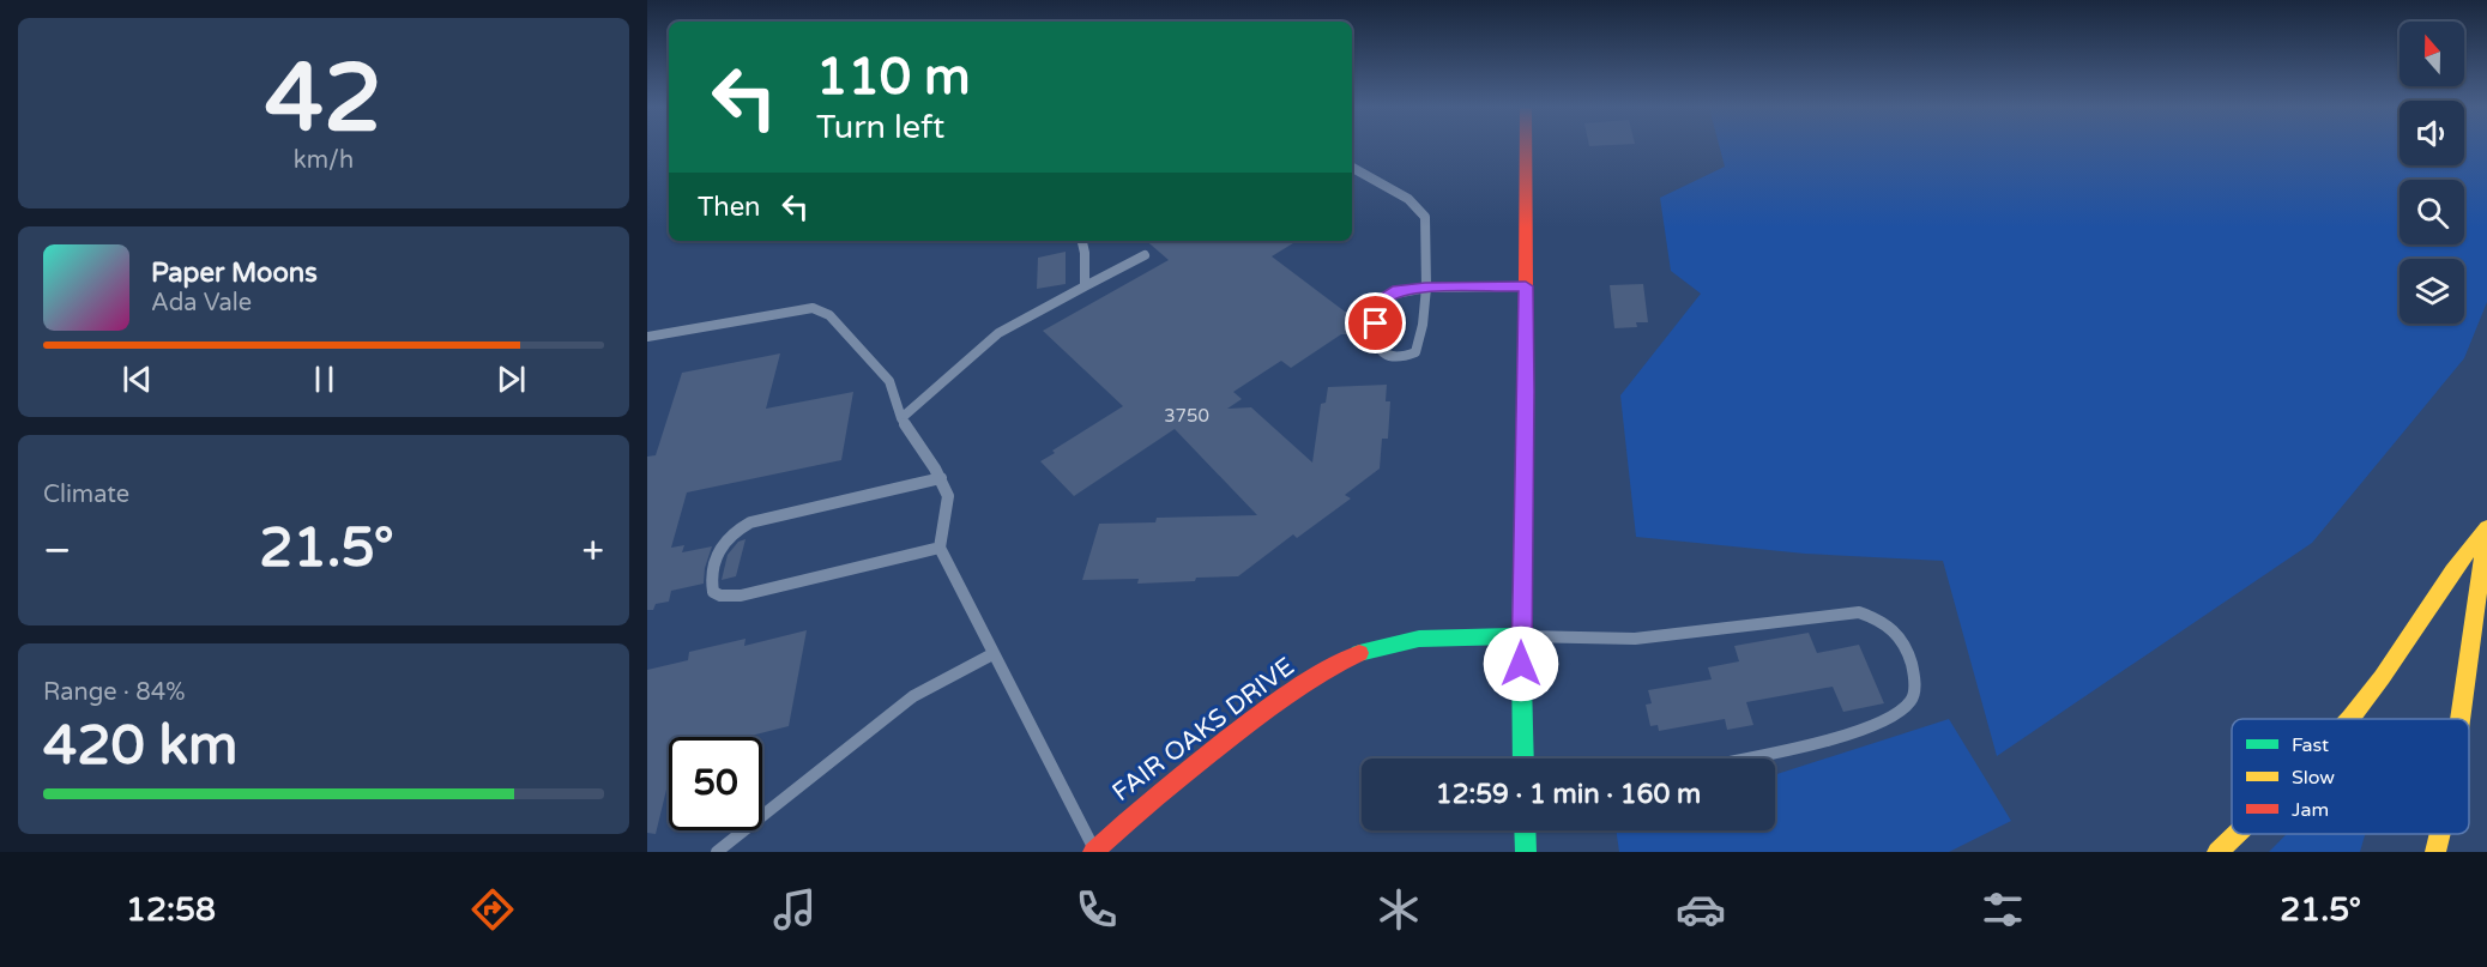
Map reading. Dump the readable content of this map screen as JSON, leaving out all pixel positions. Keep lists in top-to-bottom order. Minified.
{"streets":{"main road":["FAIR OAKS DRIVE"]},"house_numbers":["3750"],"legend":["Fast","Slow","Jam"],"north":"top","page":{"tile":[["42","km/h"],"Climate",["Range · 84%","420 km"]],"turn":["110 m","Turn left"],"then":"Then","song":["Paper Moons","Ada Vale"],"heat":["−","21.5°","+"],"limit":"50","trip":"12:59 · 1 min · 160 m","tabs":["12:58","21.5°"]}}
